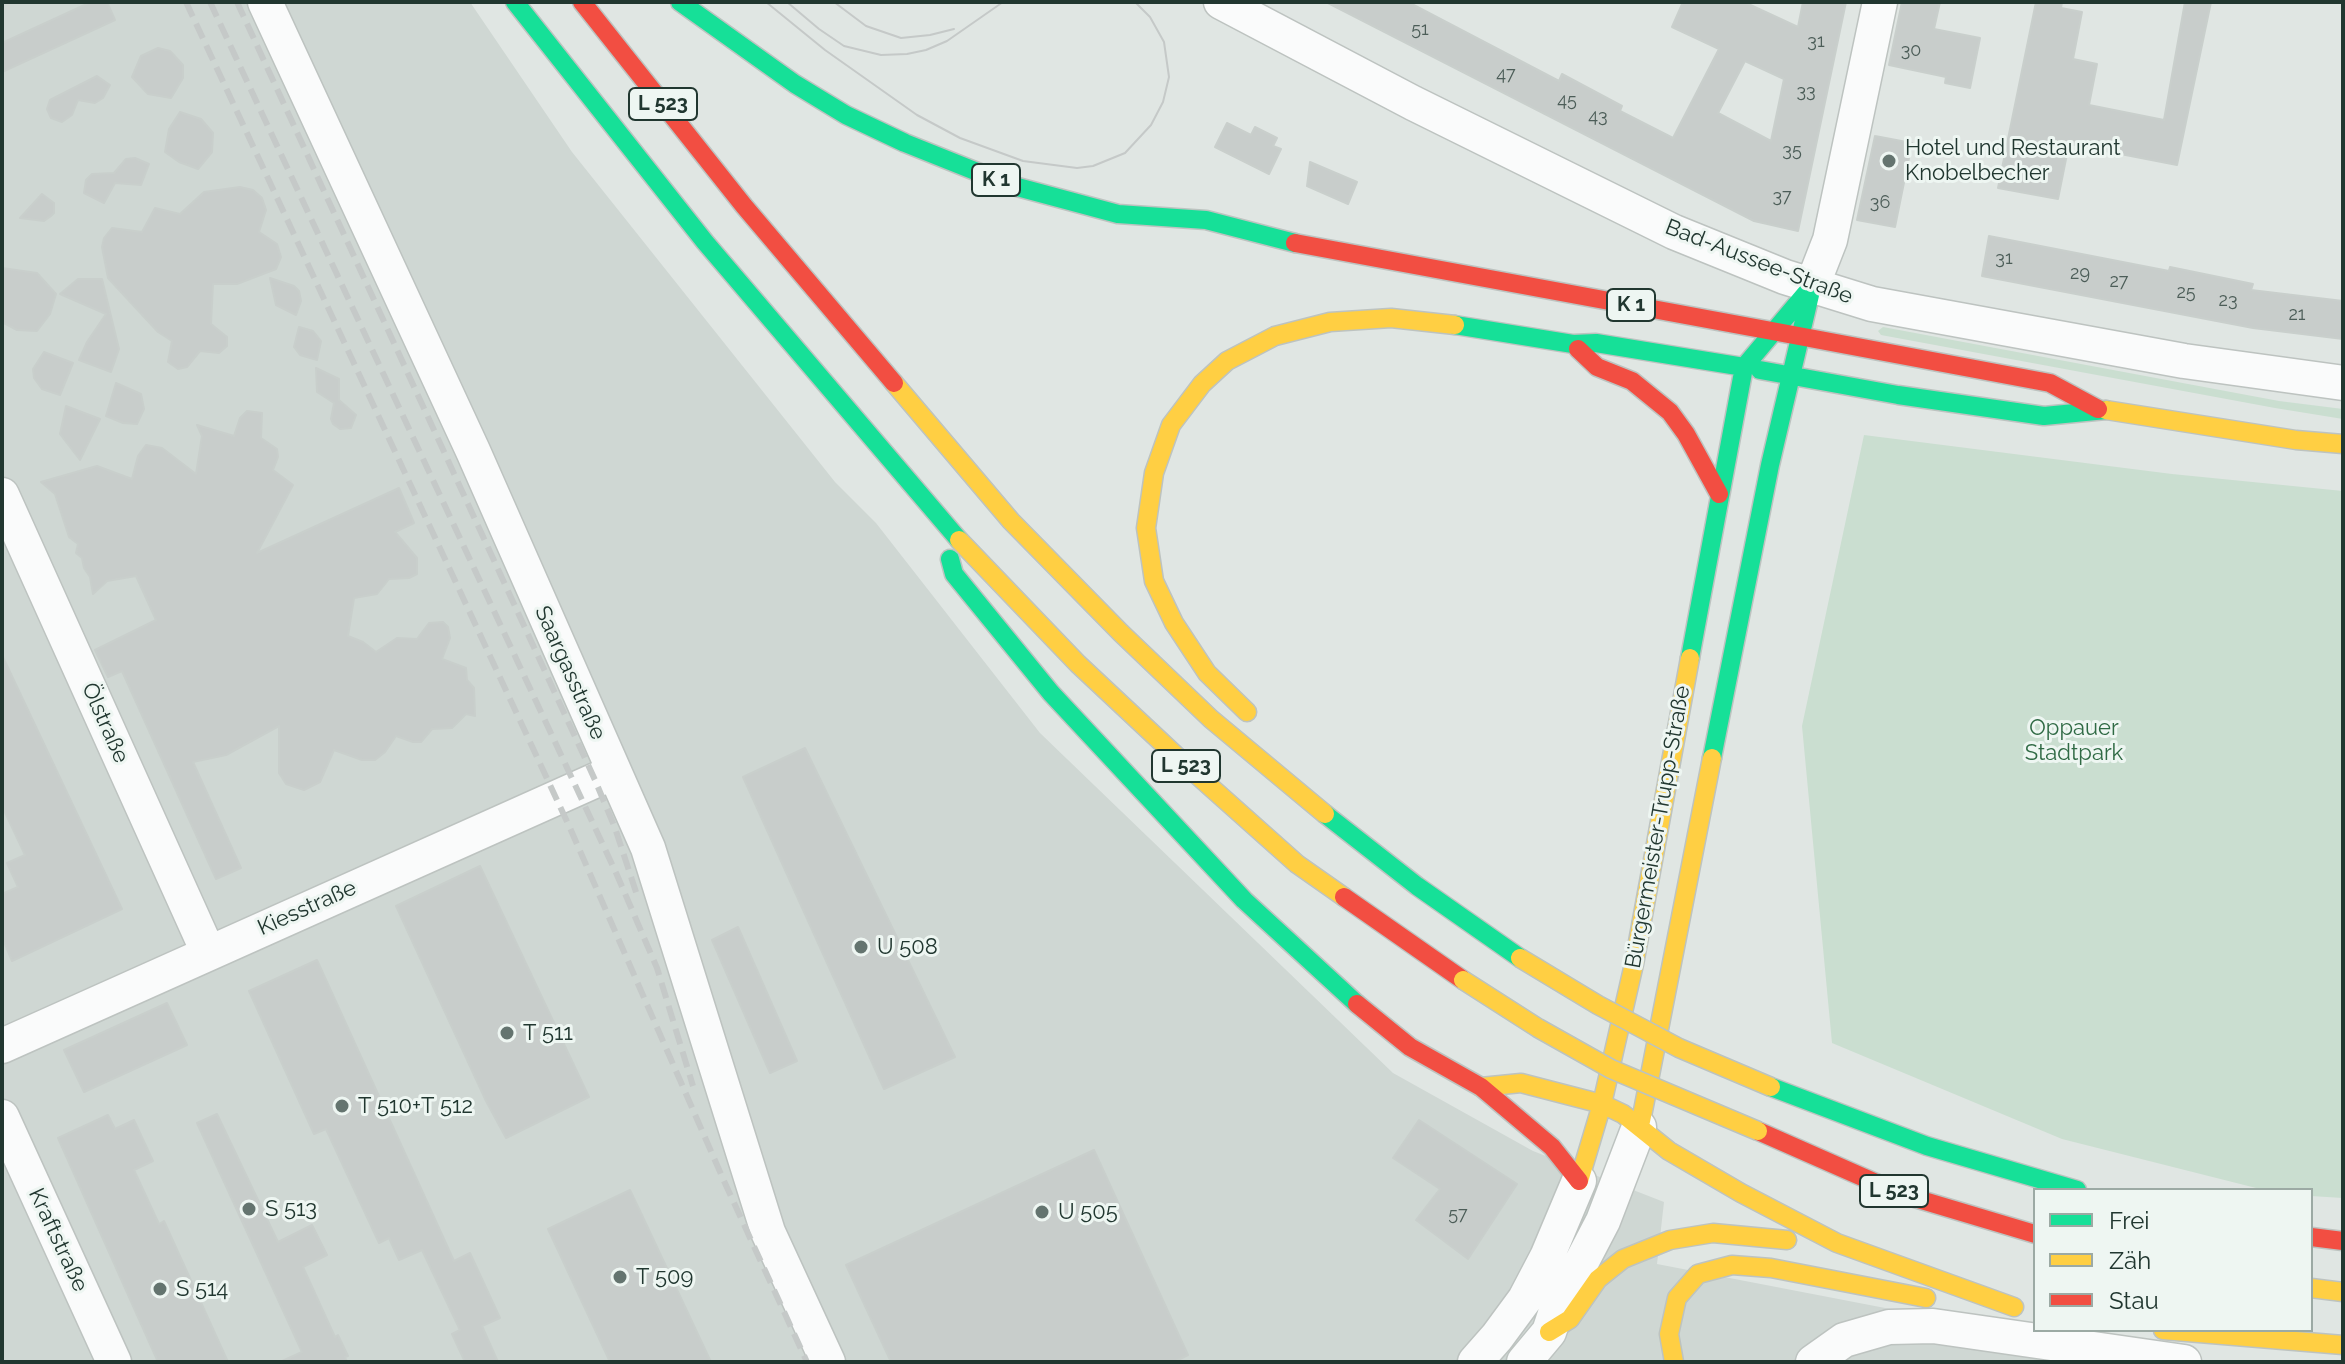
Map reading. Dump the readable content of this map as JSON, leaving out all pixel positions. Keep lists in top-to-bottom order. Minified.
{"streets":{"main road":["L 523","K 1","Bürgermeister-Trupp-Straße"],"street":["Bad-Aussee-Straße","Saargasstraße","Ölstraße","Kiesstraße","Kraftstraße"]},"crossings":[["K 1","Bürgermeister-Trupp-Straße"],["Bad-Aussee-Straße","Bürgermeister-Trupp-Straße"],["Saargasstraße","Kiesstraße"],["Ölstraße","Kiesstraße"]],"parks":["Oppauer Stadtpark"],"places":["Hotel und Restaurant Knobelbecher","U 508","T 511","T 510+T 512","S 513","U 505","T 509","S 514"],"house_numbers":["51","31","30","47","33","45","43","35","37","36","31","29","27","25","23","21","57"],"legend":["Frei","Zäh","Stau"]}
